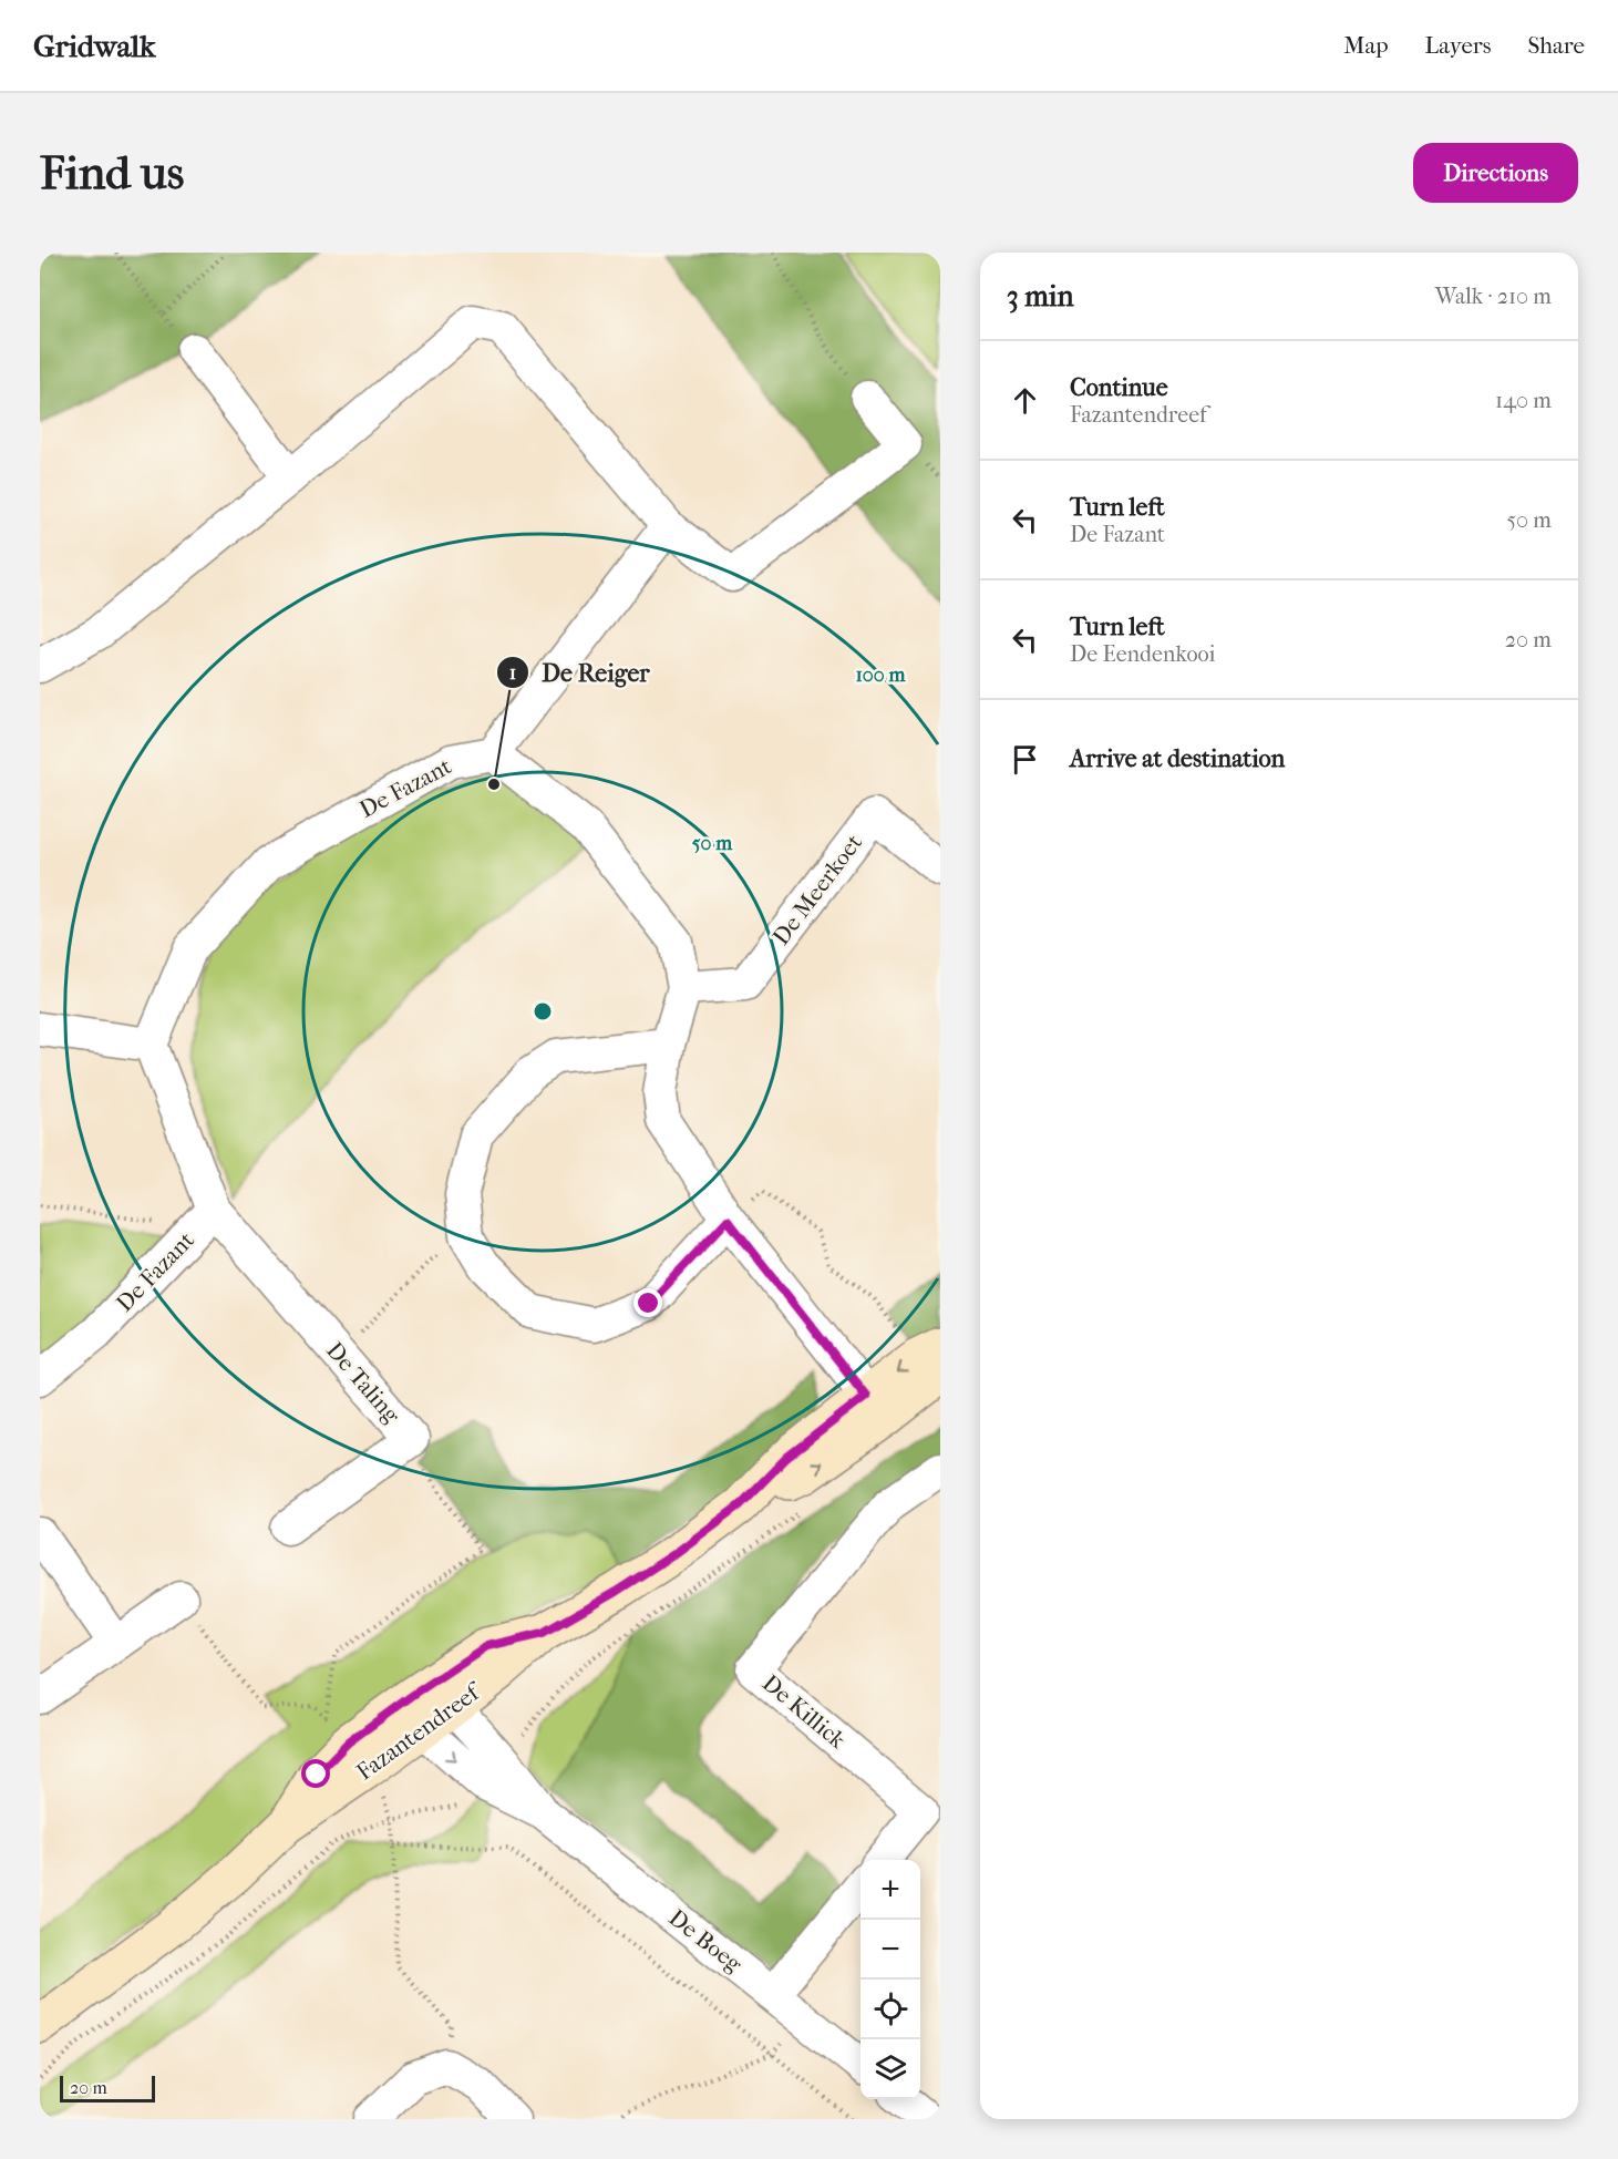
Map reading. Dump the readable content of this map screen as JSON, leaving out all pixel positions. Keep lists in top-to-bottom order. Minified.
{"streets":{"street":["De Fazant","De Meerkoet","De Taling","De Killick","Fazantendreef","De Boeg"]},"crossings":[["De Fazant","De Taling"],["Fazantendreef","De Boeg"]],"places":["De Reiger"],"scale_bar":"20 m","page":{"header":"Gridwalk","nav":["Map","Layers","Share"],"buttons":"Directions","title":"Find us","heading":["3 min","Walk · 210 m"],"list":[["Continue","Fazantendreef","140 m"],["Turn left","De Fazant","50 m"],["Turn left","De Eendenkooi","20 m"],"Arrive at destination"],"map_buttons":["+","−"],"scale":"20 m"},"rings":["100 m","50 m"]}
